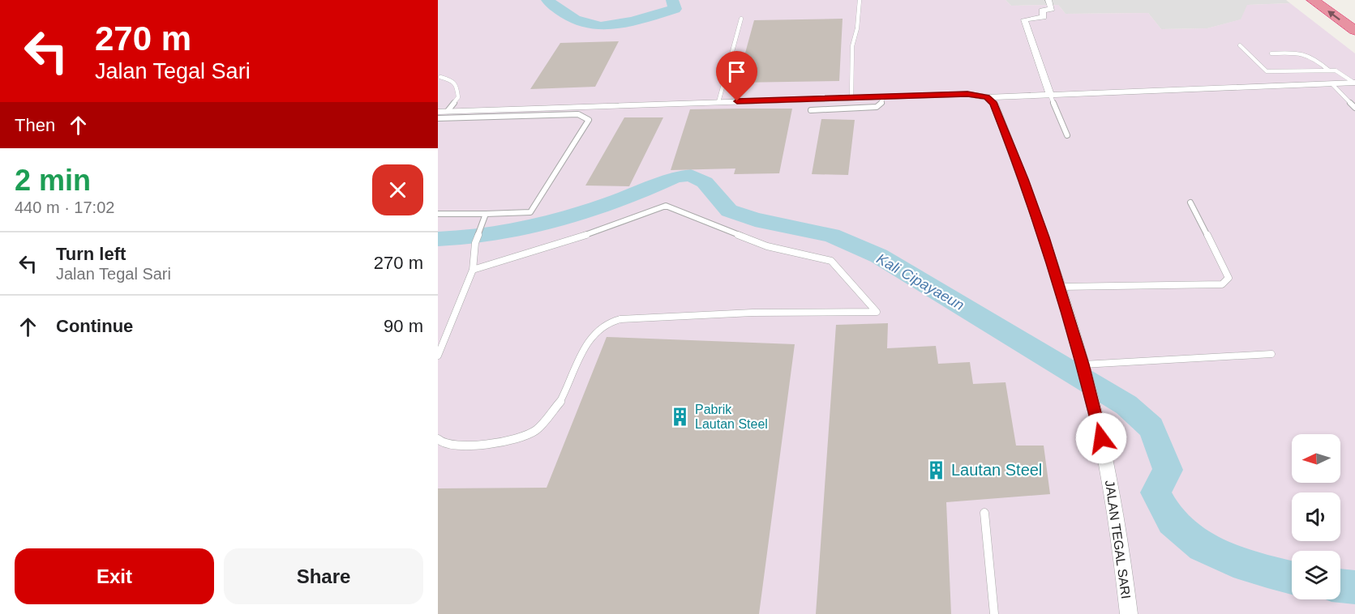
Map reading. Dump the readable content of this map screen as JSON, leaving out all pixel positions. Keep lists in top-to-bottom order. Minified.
{"streets":{"street":["JALAN TEGAL SARI"]},"water":["Kali Cipayaeun"],"places":{"building":["Pabrik Lautan Steel","Lautan Steel"]},"north":"left","page":{"turn":["270 m","Jalan Tegal Sari"],"then":"Then","heading":["2 min","440 m · 17:02"],"list":[{"name":"Turn left","note":"Jalan Tegal Sari","value":"270 m"},{"name":"Continue","value":"90 m"}],"buttons":["Exit","Share"]}}
